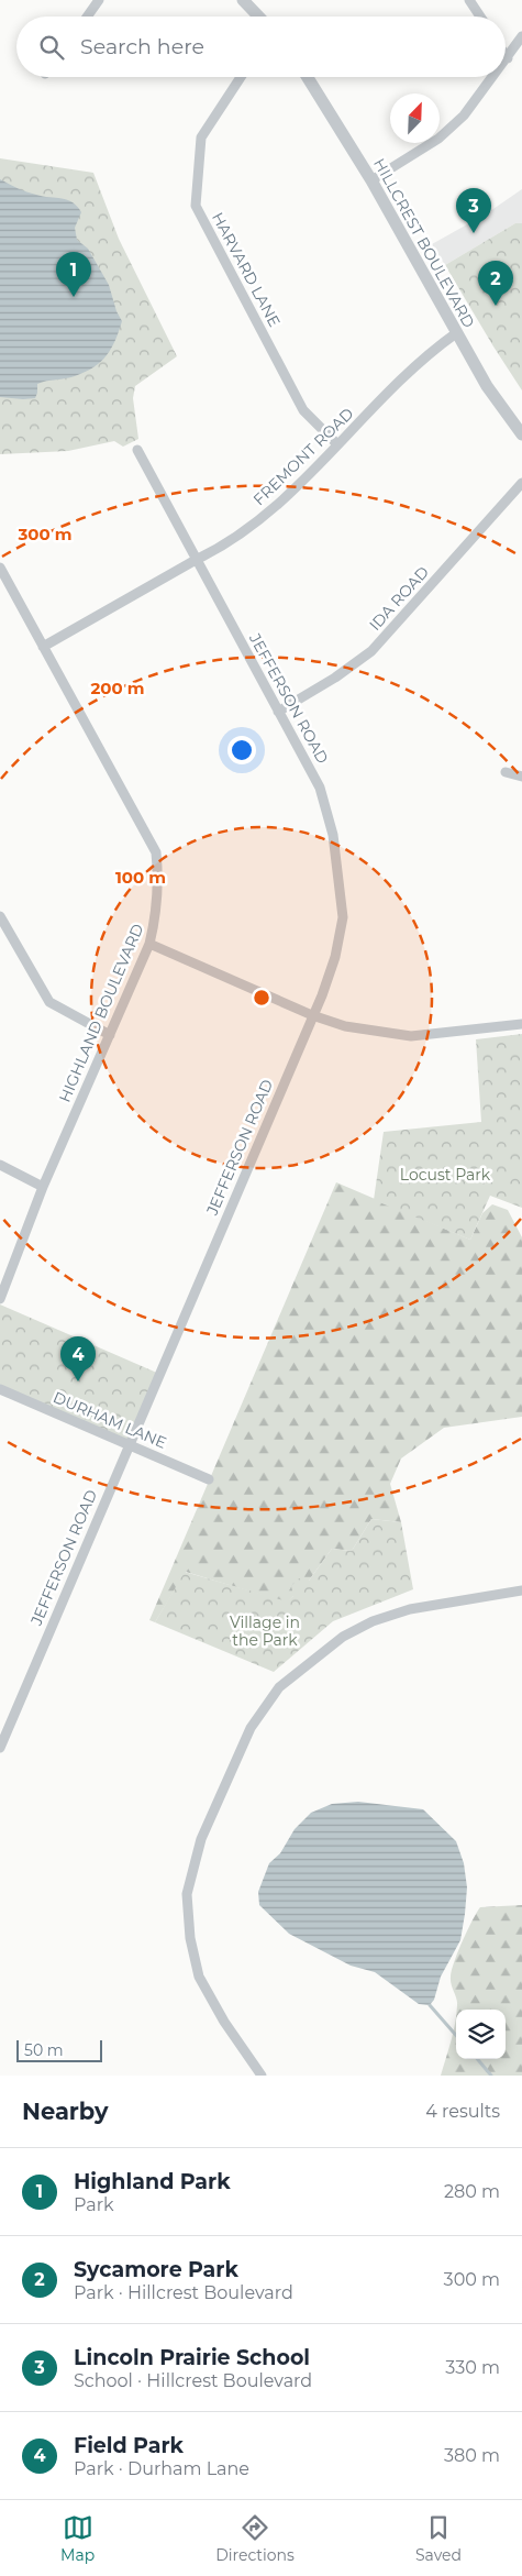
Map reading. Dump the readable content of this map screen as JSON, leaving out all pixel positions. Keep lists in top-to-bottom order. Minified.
{"streets":{"street":["HILLCREST BOULEVARD","HARVARD LANE","FREMONT ROAD","IDA ROAD","JEFFERSON ROAD","HIGHLAND BOULEVARD","DURHAM LANE"]},"crossings":[["HILLCREST BOULEVARD","FREMONT ROAD"],["HARVARD LANE","FREMONT ROAD"],["FREMONT ROAD","JEFFERSON ROAD"],["FREMONT ROAD","HIGHLAND BOULEVARD"],["IDA ROAD","JEFFERSON ROAD"],["JEFFERSON ROAD","DURHAM LANE"]],"parks":["Locust Park","Village in the Park"],"scale_bar":"50 m","north":"top right","page":{"search":"Search here","pins":["3","1","2","4"],"scale":"50 m","heading":["Nearby","4 results"],"list":[{"mark":"1","name":"Highland Park","note":"Park","value":"280 m"},{"mark":"2","name":"Sycamore Park","note":"Park · Hillcrest Boulevard","value":"300 m"},{"mark":"3","name":"Lincoln Prairie School","note":"School · Hillcrest Boulevard","value":"330 m"},{"mark":"4","name":"Field Park","note":"Park · Durham Lane","value":"380 m"}],"nav":["Map","Directions","Saved"]},"rings":["300 m","200 m","100 m"]}
